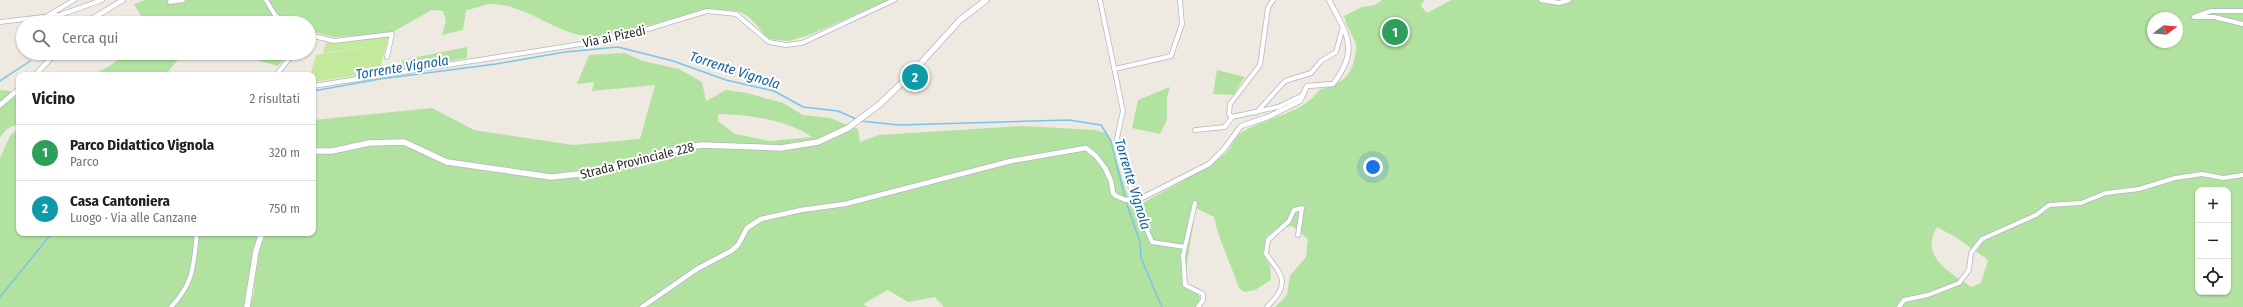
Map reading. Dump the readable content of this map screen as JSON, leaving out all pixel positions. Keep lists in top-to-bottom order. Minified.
{"streets":{"main road":["Strada Provinciale 228"],"street":["Via ai Pizedi"]},"water":["Torrente Vignola"],"north":"right","page":{"search":"Cerca qui","pins":["1","2"],"heading":["Vicino","2 risultati"],"list":[{"mark":"1","name":"Parco Didattico Vignola","note":"Parco","value":"320 m"},{"mark":"2","name":"Casa Cantoniera","note":"Luogo · Via alle Canzane","value":"750 m"}],"map_buttons":["+","−"]}}
